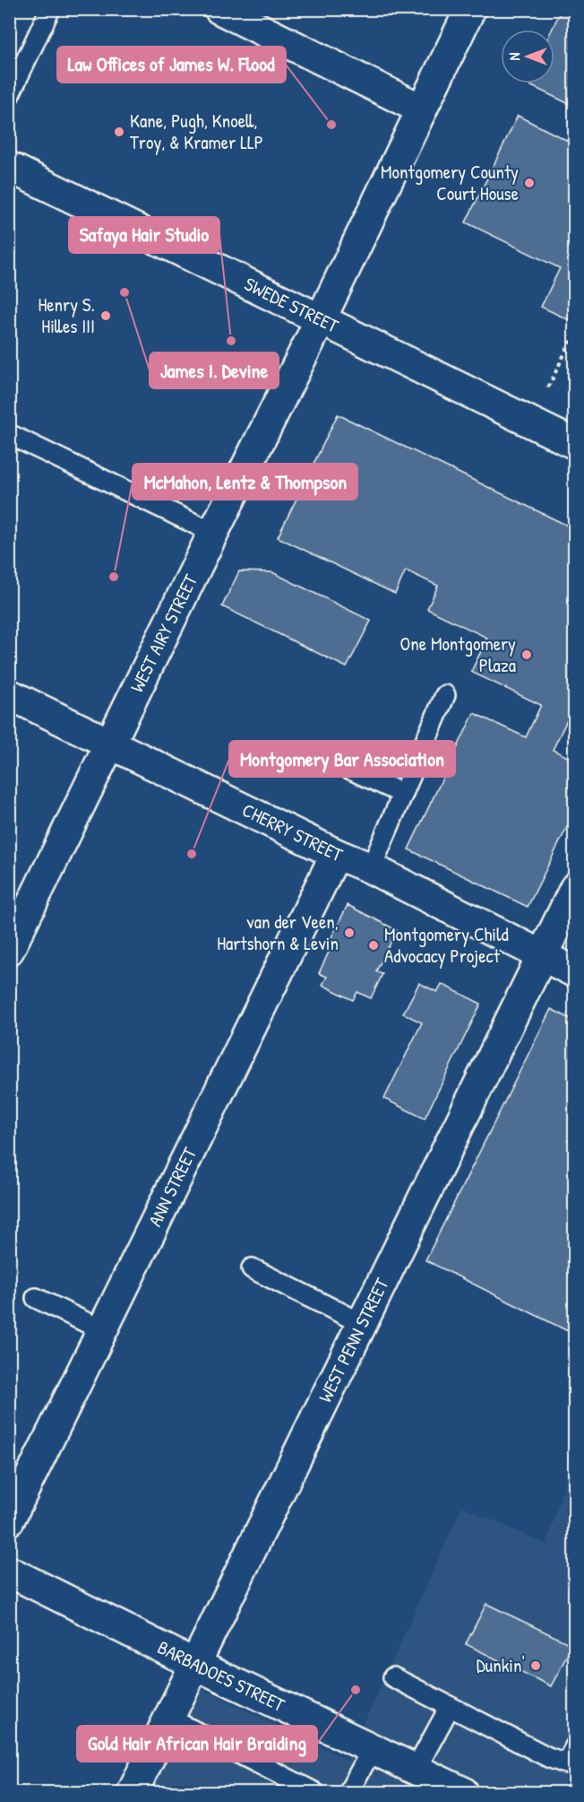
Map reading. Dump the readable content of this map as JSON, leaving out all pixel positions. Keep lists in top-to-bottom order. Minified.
{"streets":{"street":["SWEDE STREET","WEST AIRY STREET","CHERRY STREET","ANN STREET","WEST PENN STREET","BARBADOES STREET"]},"crossings":[["SWEDE STREET","WEST AIRY STREET"],["WEST AIRY STREET","CHERRY STREET"],["CHERRY STREET","ANN STREET"],["CHERRY STREET","WEST PENN STREET"],["WEST PENN STREET","BARBADOES STREET"]],"places":["Law Offices of James W. Flood","Kane, Pugh, Knoell, Troy, & Kramer LLP","Montgomery County Court House","James I. Devine","Henry S. Hilles III","Safaya Hair Studio","McMahon, Lentz & Thompson","One Montgomery Plaza","Montgomery Bar Association","van der Veen, Hartshorn & Levin","Montgomery Child Advocacy Project","Dunkin'","Gold Hair African Hair Braiding"],"north":"left"}
